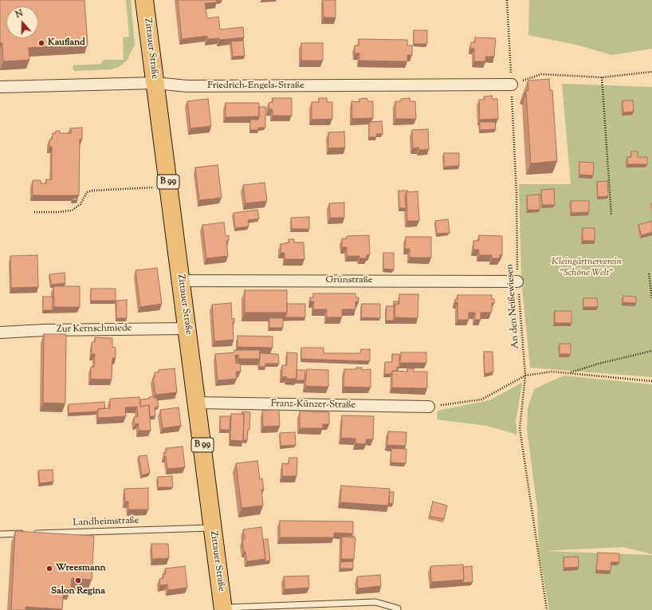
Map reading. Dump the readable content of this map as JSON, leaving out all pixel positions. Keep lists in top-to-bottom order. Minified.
{"streets":{"main road":["Zittauer Straße","B 99"],"street":["Friedrich-Engels-Straße","Grünstraße","Zur Kernschmiede","Franz-Künzer-Straße"],"lane":["Landheimstraße"],"path":["An den Neißewiesen"]},"crossings":[["Zittauer Straße","Friedrich-Engels-Straße"],["Zittauer Straße","Grünstraße"],["Zittauer Straße","Zur Kernschmiede"],["Zittauer Straße","Franz-Künzer-Straße"],["Zittauer Straße","Landheimstraße"],["Friedrich-Engels-Straße","An den Neißewiesen"],["Grünstraße","An den Neißewiesen"]],"parks":["Kleingärtnerverein \"Schöne Welt\""],"places":["Kaufland","Wreesmann","Salon Regina"],"north":"top"}
